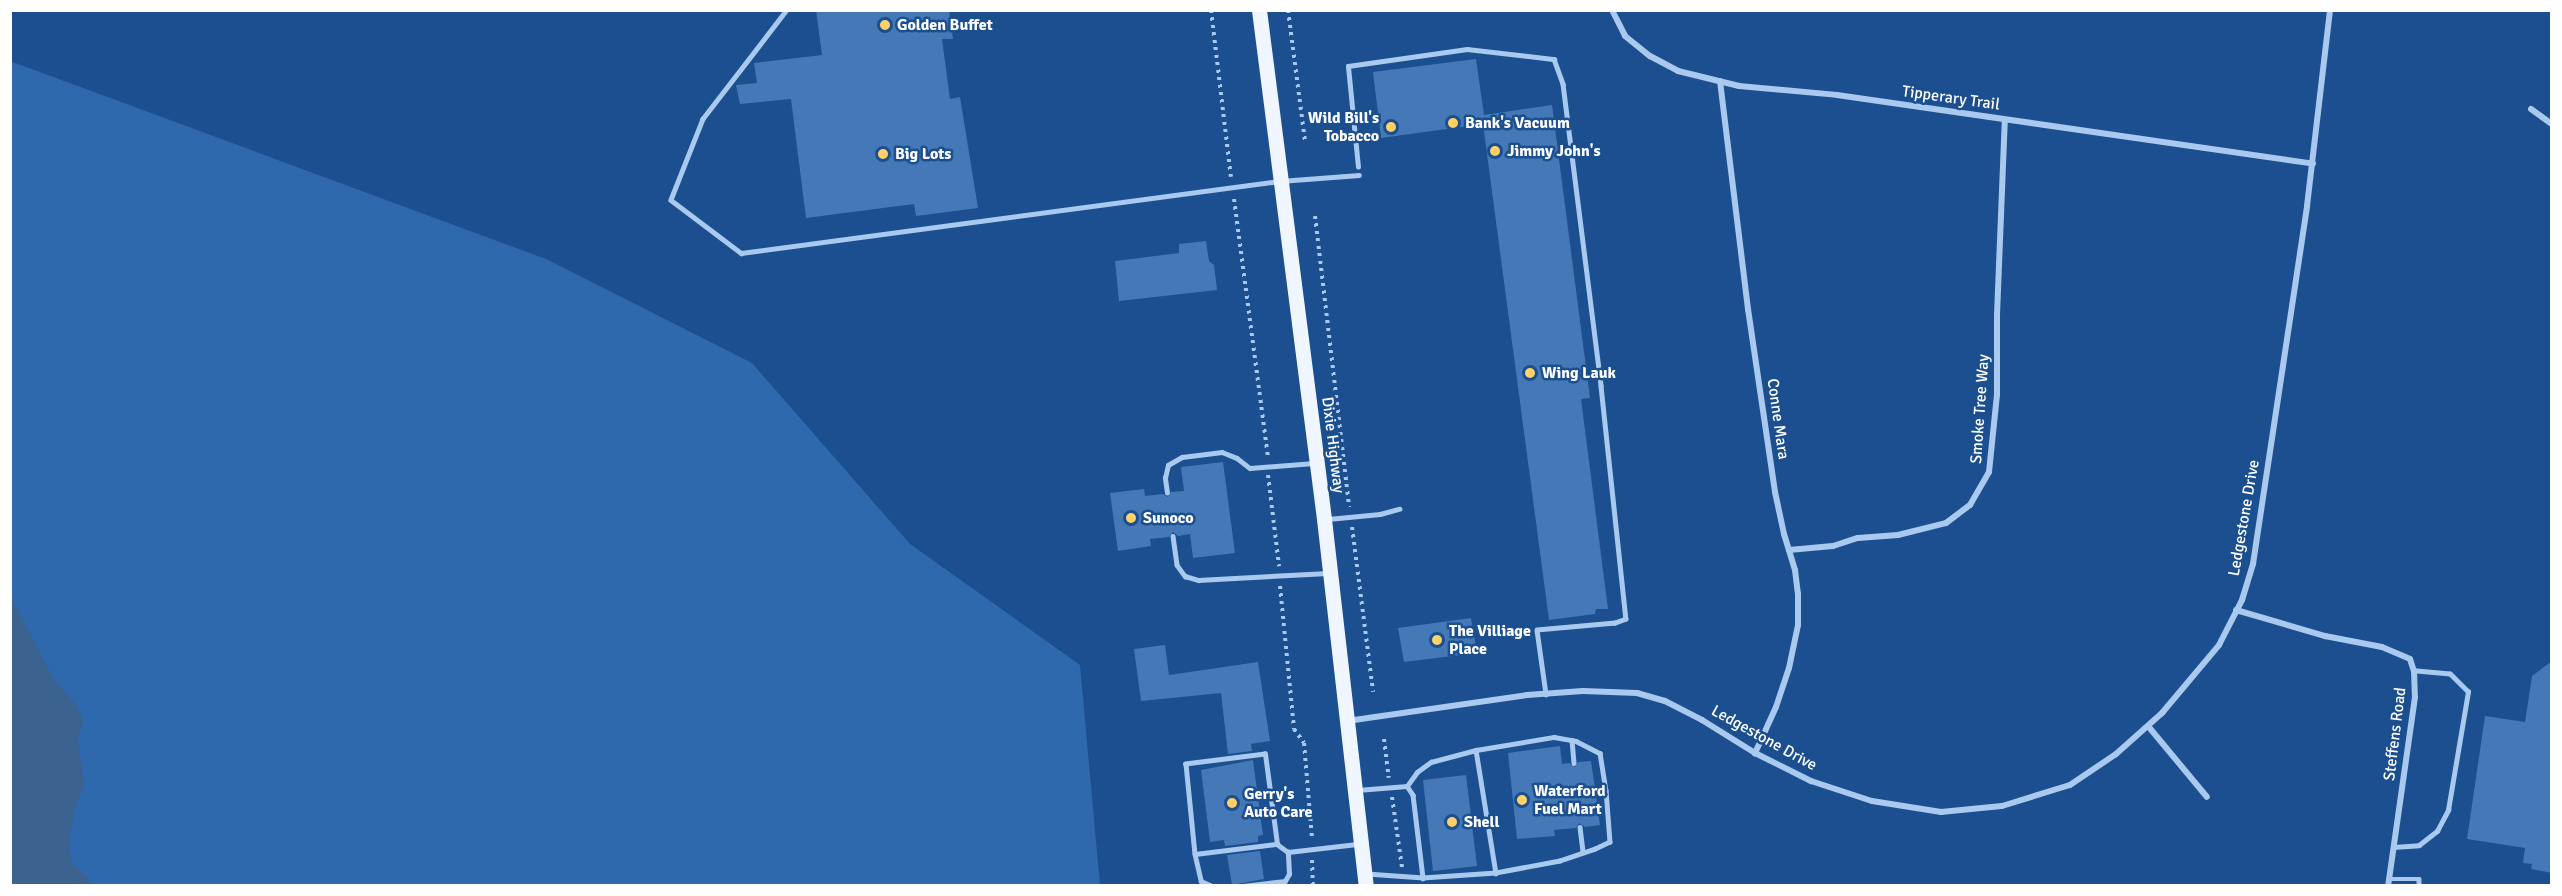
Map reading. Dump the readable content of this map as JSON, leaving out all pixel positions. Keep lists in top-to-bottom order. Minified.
{"streets":{"main road":["Dixie Highway"],"street":["Tipperary Trail","Smoke Tree Way","Conne Mara","Ledgestone Drive","Steffens Road"]},"crossings":[["Tipperary Trail","Smoke Tree Way"],["Tipperary Trail","Conne Mara"],["Tipperary Trail","Ledgestone Drive"],["Smoke Tree Way","Conne Mara"],["Conne Mara","Ledgestone Drive"],["Dixie Highway","Ledgestone Drive"],["Ledgestone Drive","Steffens Road"]],"places":["Golden Buffet","Bank's Vacuum","Wild Bill's Tobacco","Jimmy John's","Big Lots","Wing Lauk","Sunoco","The Villiage Place","Waterford Fuel Mart","Gerry's Auto Care","Shell"]}
